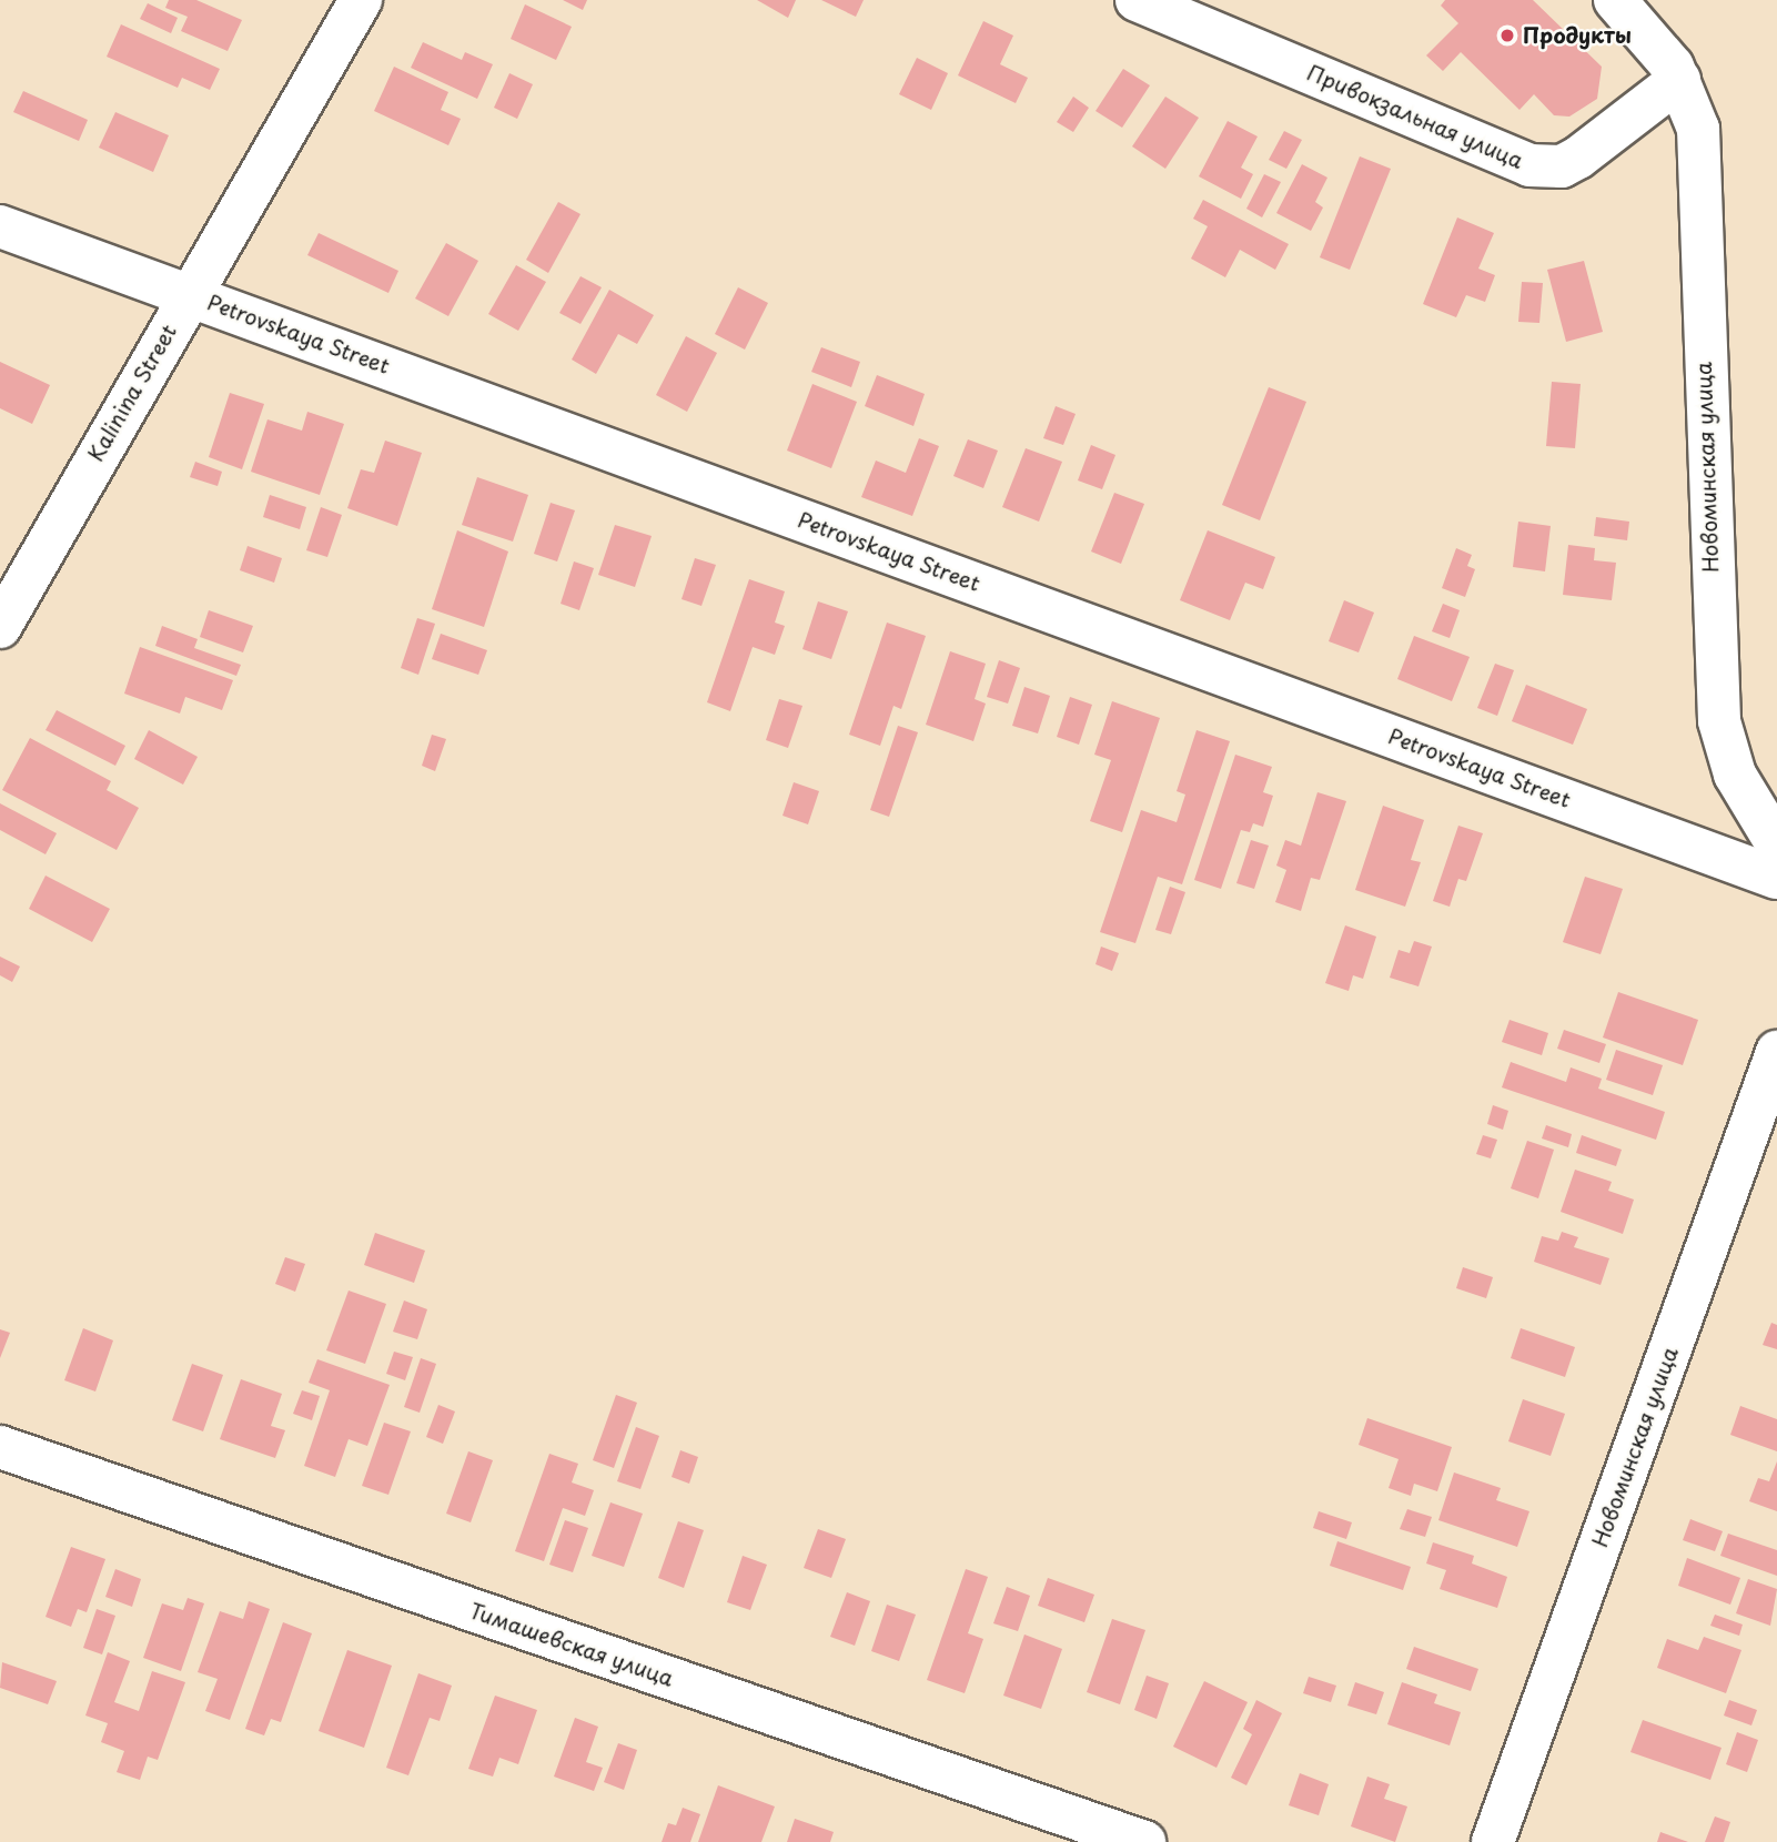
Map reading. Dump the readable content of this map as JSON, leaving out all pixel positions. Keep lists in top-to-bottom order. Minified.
{"streets":{"street":["Привокзальная улица","Petrovskaya Street","Kalinina Street","Новоминская улица","Тимашевская улица"]},"crossings":[["Привокзальная улица","Новоминская улица"],["Petrovskaya Street","Kalinina Street"]],"places":["Продукты"]}
